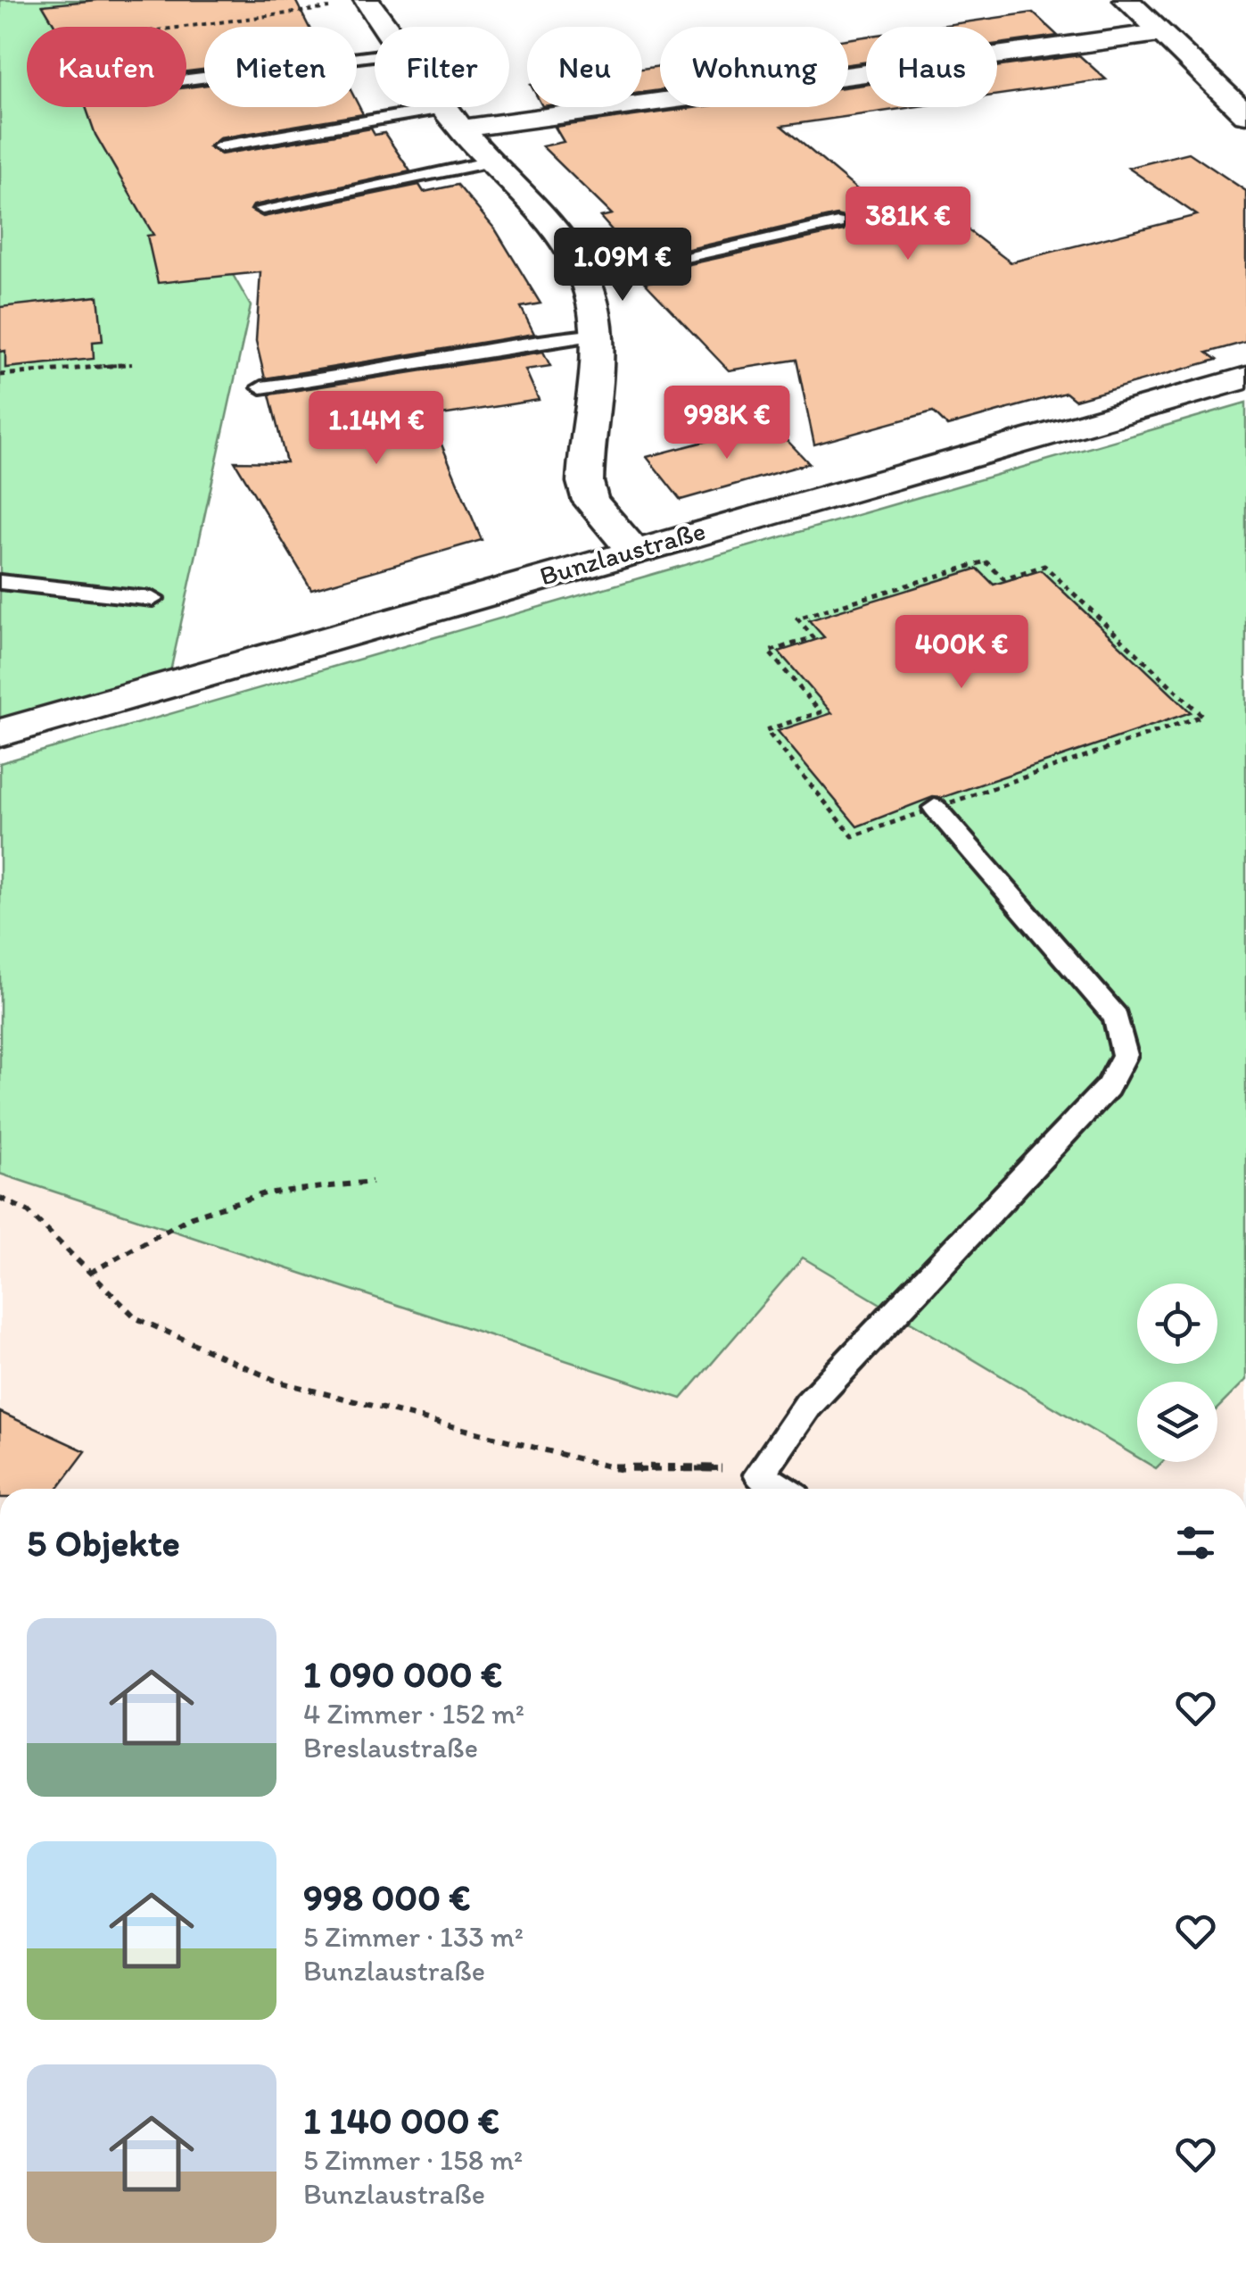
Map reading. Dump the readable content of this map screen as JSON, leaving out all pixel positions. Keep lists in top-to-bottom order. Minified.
{"streets":{"street":["Bunzlaustraße"]},"page":{"chip":["Kaufen","Mieten","Filter","Neu","Wohnung","Haus"],"price":["381K €","1.09M €","998K €","1.14M €","400K €"],"heading":"5 Objekte","list":[{"name":"1 090 000 €","note":"4 Zimmer · 152 m² · Breslaustraße"},{"name":"998 000 €","note":"5 Zimmer · 133 m² · Bunzlaustraße"},{"name":"1 140 000 €","note":"5 Zimmer · 158 m² · Bunzlaustraße"}]}}
